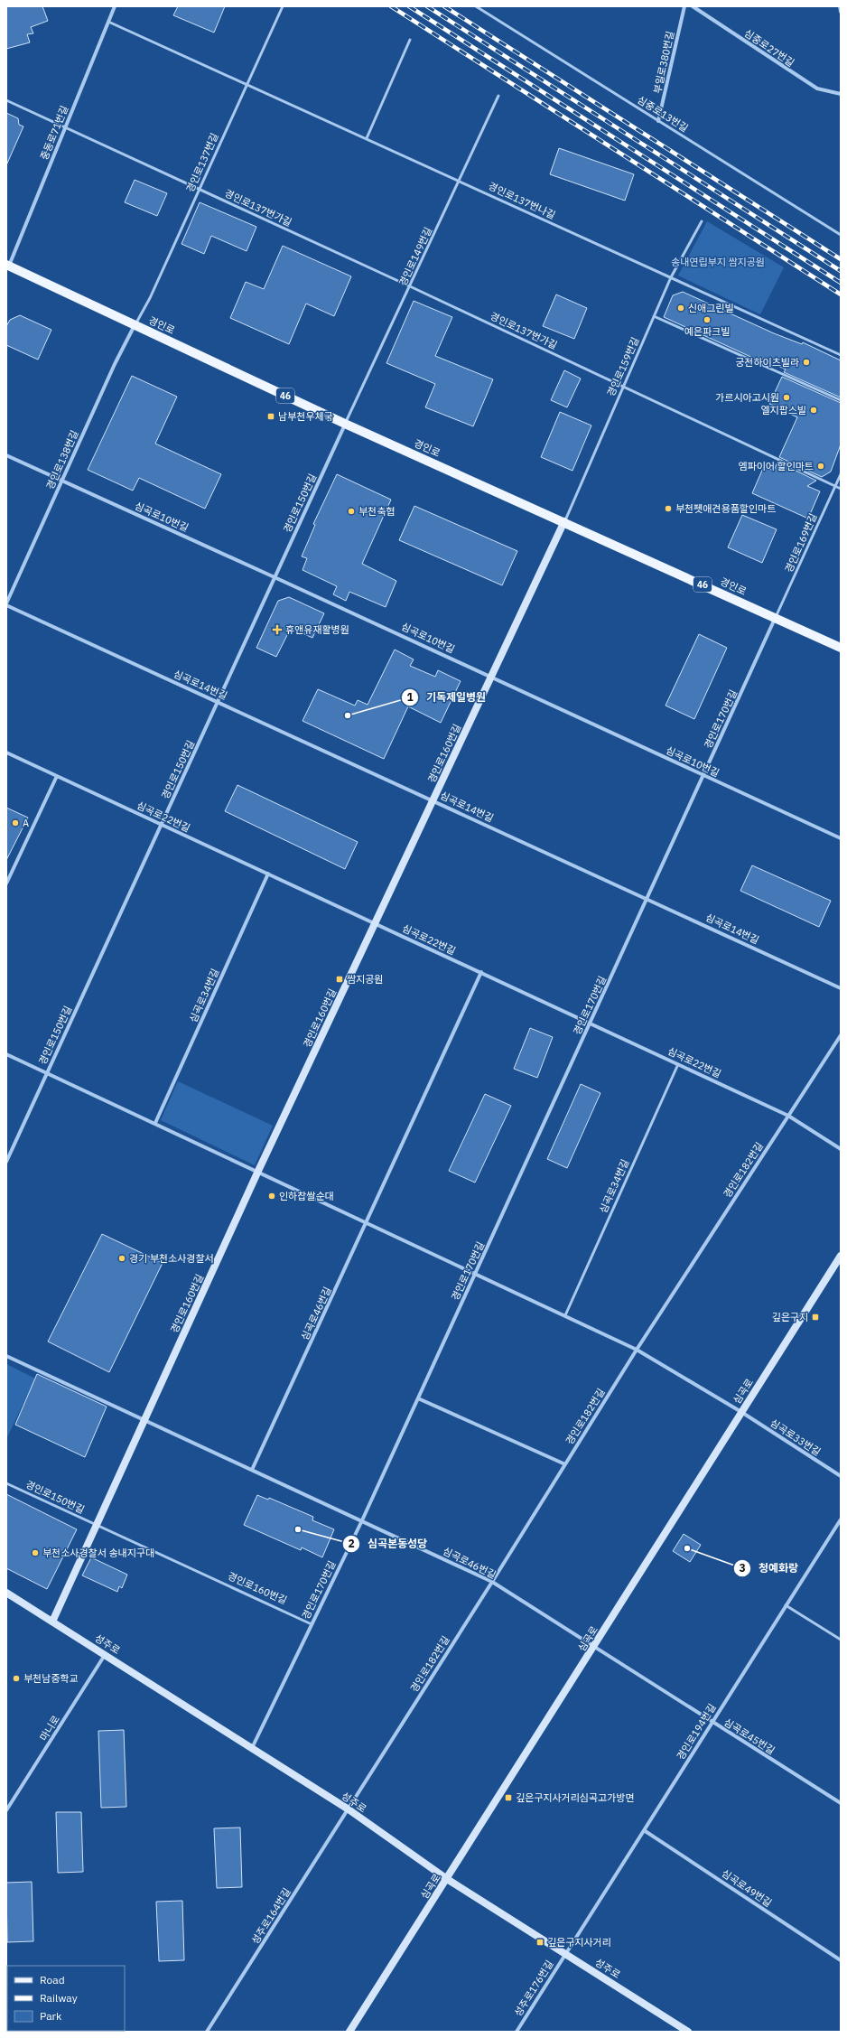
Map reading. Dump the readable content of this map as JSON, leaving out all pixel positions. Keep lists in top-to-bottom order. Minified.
{"streets":{"main road":["경인로","46"],"street":["심중로27번길","부일로380번길","중동로71번길","경인로138번길","경인로150번길","심곡로10번길","심곡로14번길","경인로170번길","경인로160번길","심곡로22번길","심곡로34번길","경인로182번길","심곡로46번길","심곡로","심곡로33번길","성주로","마니로","경인로194번길","심곡로45번길","심곡로49번길","성주로164번길","성주로176번길"],"lane":["심중로13번길","경인로137번길","경인로137번나길","경인로137번가길","경인로149번길","경인로159번길","경인로169번길"]},"crossings":[["부일로380번길","심중로13번길"],["중동로71번길","경인로137번나길"],["중동로71번길","경인로137번가길"],["중동로71번길","경인로"],["경인로137번길","경인로137번나길"],["경인로137번길","경인로137번가길"],["경인로137번길","경인로"],["경인로137번길","경인로138번길"],["경인로137번나길","경인로149번길"],["경인로137번나길","경인로159번길"],["경인로137번가길","경인로149번길"],["경인로137번가길","경인로159번길"],["경인로137번가길","경인로169번길"],["경인로149번길","경인로"],["경인로149번길","경인로150번길"],["경인로","경인로159번길"],["경인로","경인로138번길"],["경인로","경인로150번길"],["경인로","경인로169번길"],["경인로","경인로170번길"],["경인로","경인로160번길"],["경인로159번길","경인로160번길"],["경인로138번길","심곡로10번길"],["경인로138번길","심곡로14번길"],["경인로150번길","심곡로10번길"],["경인로150번길","심곡로14번길"],["경인로150번길","경인로160번길"],["경인로150번길","심곡로22번길"],["심곡로10번길","경인로170번길"],["심곡로10번길","경인로160번길"],["경인로169번길","경인로170번길"],["심곡로14번길","경인로170번길"],["심곡로14번길","경인로160번길"],["경인로170번길","경인로160번길"],["경인로170번길","심곡로22번길"],["경인로170번길","심곡로46번길"],["경인로170번길","성주로"],["경인로160번길","심곡로22번길"],["경인로160번길","심곡로46번길"],["경인로160번길","성주로"],["심곡로22번길","심곡로34번길"],["심곡로22번길","경인로182번길"],["경인로182번길","심곡로46번길"],["경인로182번길","성주로"],["경인로182번길","성주로164번길"],["심곡로46번길","심곡로"],["심곡로46번길","심곡로45번길"],["심곡로","심곡로33번길"],["심곡로","성주로"],["심곡로","심곡로45번길"],["성주로","마니로"],["성주로","경인로194번길"],["성주로","성주로164번길"],["성주로","성주로176번길"],["경인로194번길","심곡로45번길"],["경인로194번길","심곡로49번길"],["경인로194번길","성주로176번길"]],"parks":["송내연립부지 쌈지공원"],"places":{"other":["신애그린빌","예은파크빌","궁전하이츠빌라","가르시아고시원","엘지팝스빌","엠파이어 할인마트","부천펫애견용품할인마트","부천축협","기독제일병원","A","인하찹쌀순대","경기 부천소사경찰서","심곡본동성당","청예화랑","부천소사경찰서 송내지구대","부천남중학교"],"transit":["남부천우체국","쌈지공원","깊은구지","깊은구지사거리심곡고가방면","깊은구지사거리"],"health":["휴앤유재활병원"]},"legend":["Road","Railway","Park"]}
